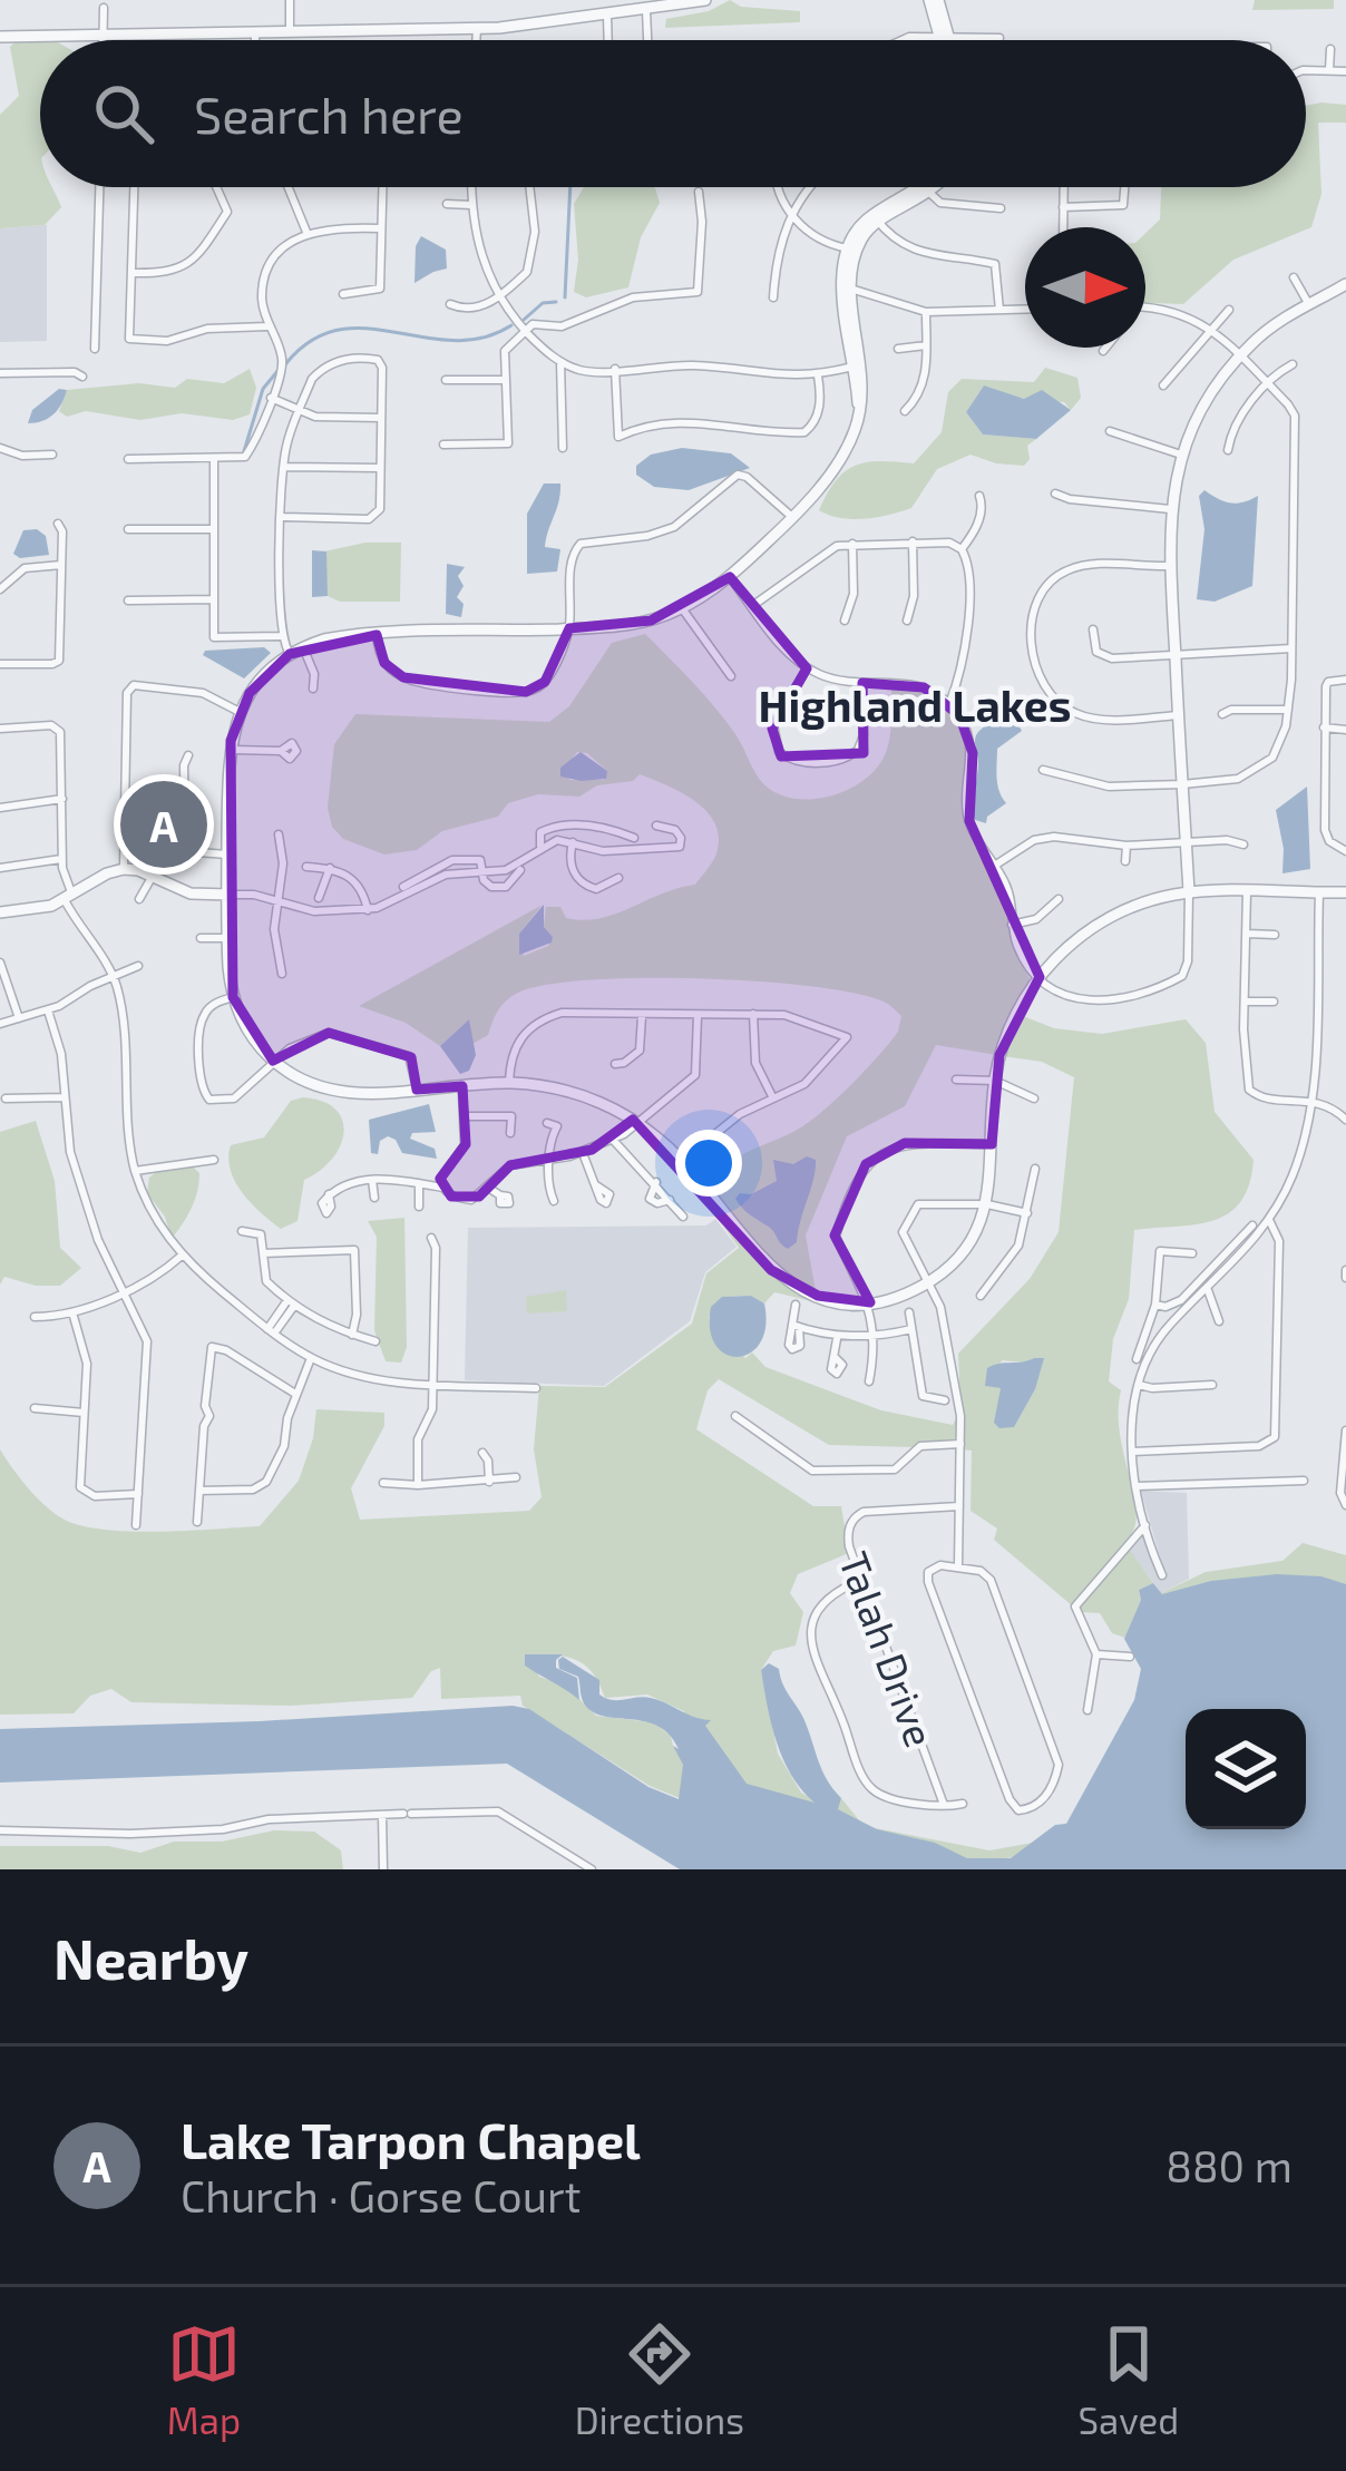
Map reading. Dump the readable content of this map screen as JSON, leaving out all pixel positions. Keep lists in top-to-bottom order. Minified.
{"streets":{"street":["Talah Drive"]},"districts":["Highland Lakes"],"north":"right","page":{"search":"Search here","pins":"A","heading":"Nearby","list":[{"mark":"A","name":"Lake Tarpon Chapel","note":"Church · Gorse Court","value":"880 m"}],"nav":["Map","Directions","Saved"]}}
